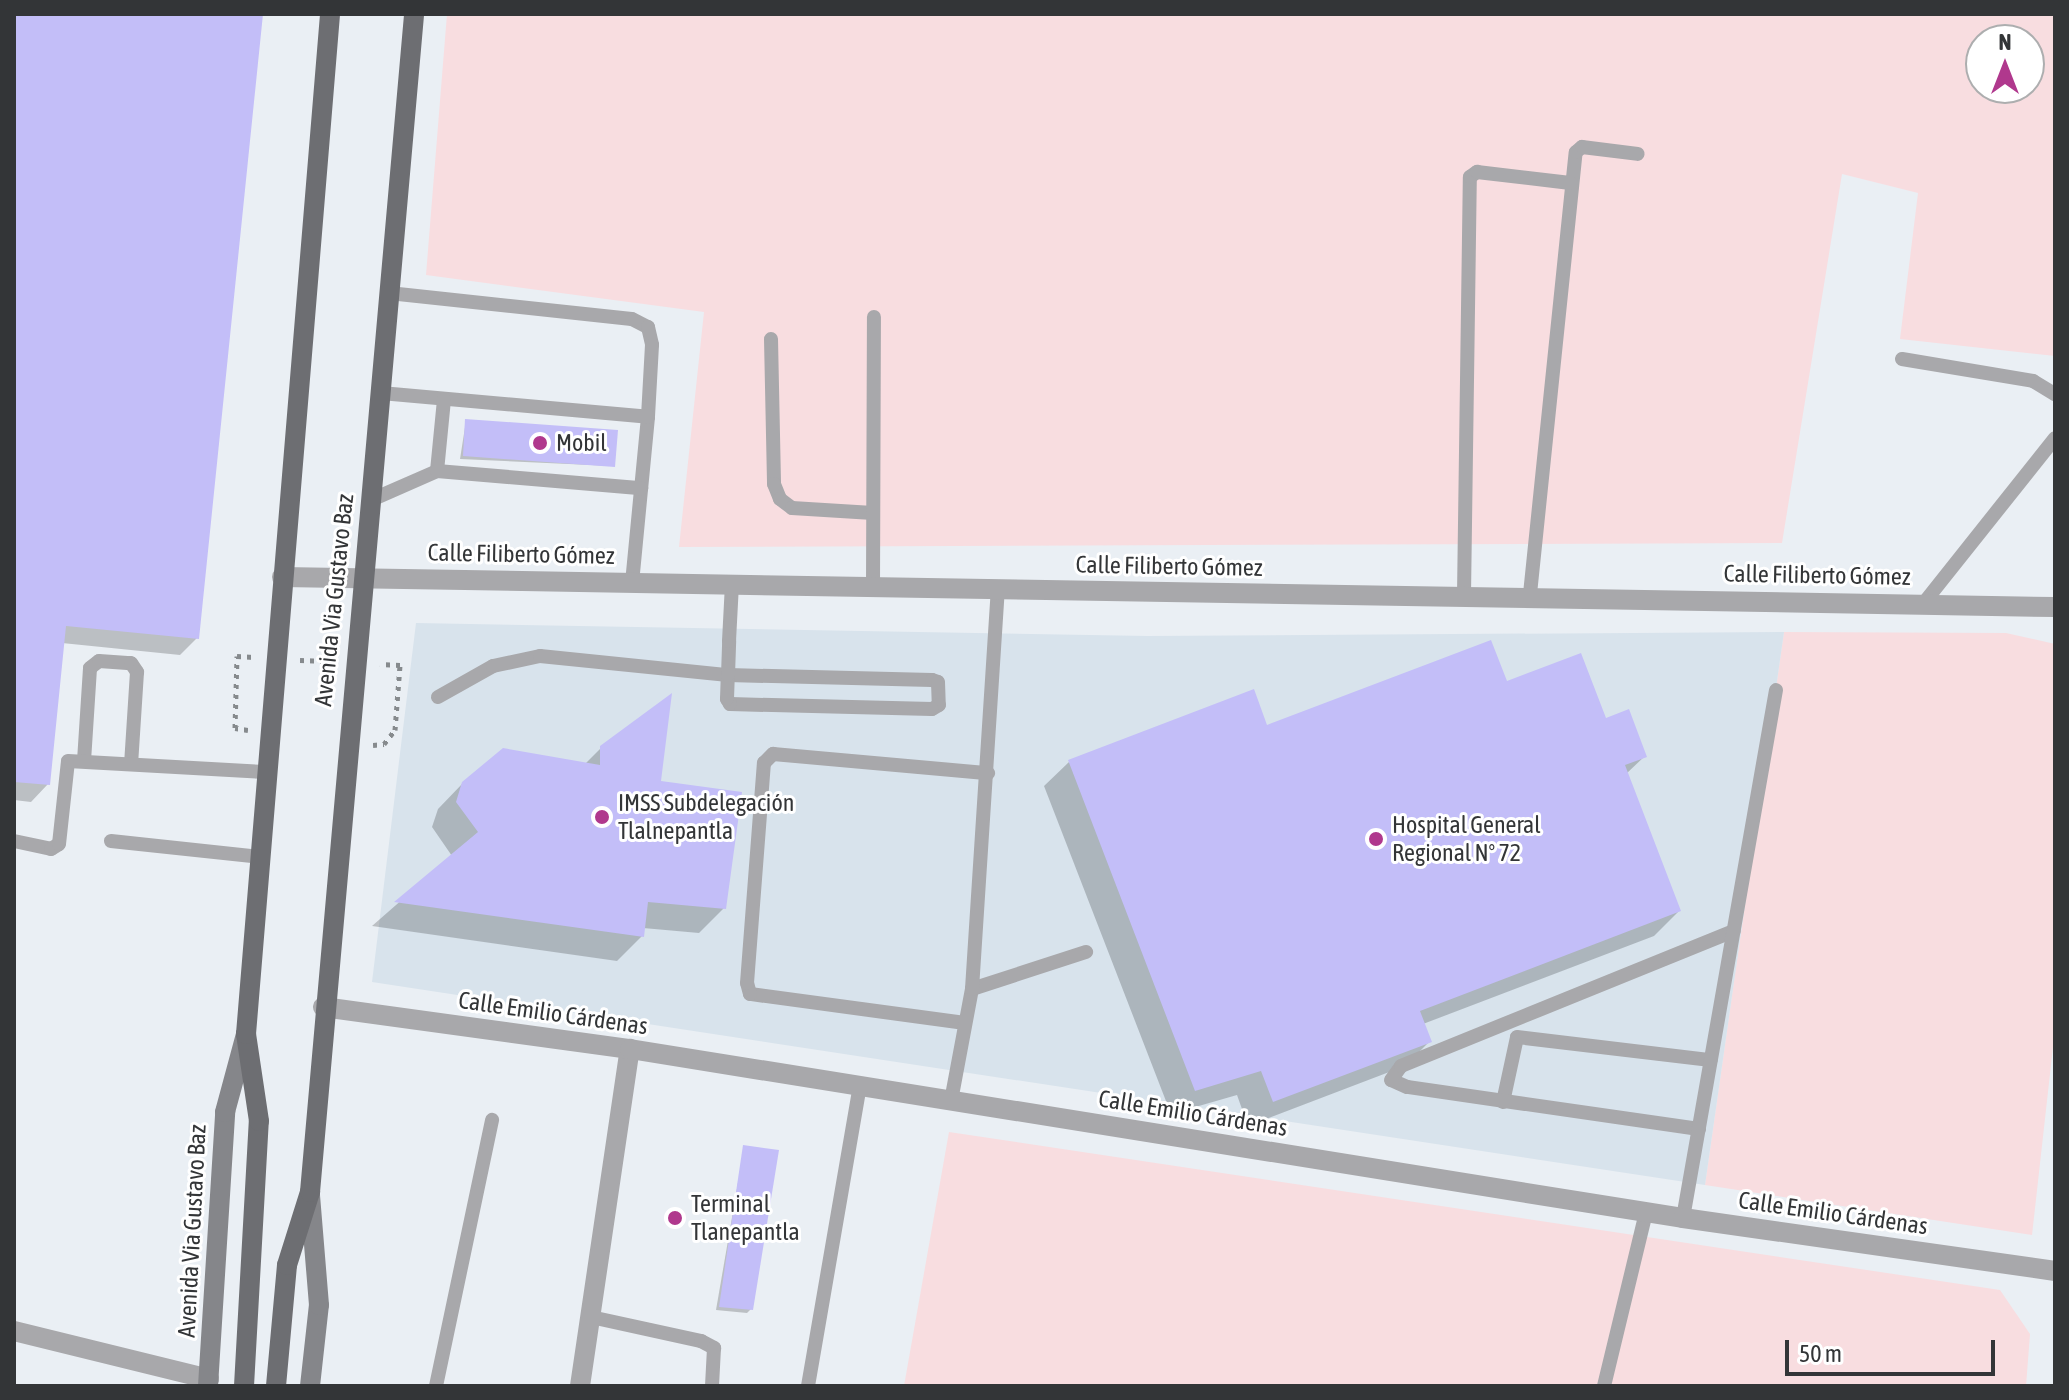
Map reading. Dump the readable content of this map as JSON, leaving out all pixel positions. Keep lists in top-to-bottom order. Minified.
{"streets":{"main road":["Avenida Via Gustavo Baz"],"street":["Calle Filiberto Gómez","Calle Emilio Cárdenas"]},"crossings":[["Calle Filiberto Gómez","Avenida Via Gustavo Baz"],["Avenida Via Gustavo Baz","Calle Emilio Cárdenas"]],"places":["Mobil","IMSS Subdelegación Tlalnepantla","Hospital General Regional N° 72","Terminal Tlanepantla"],"scale_bar":"50 m","north":"top"}
